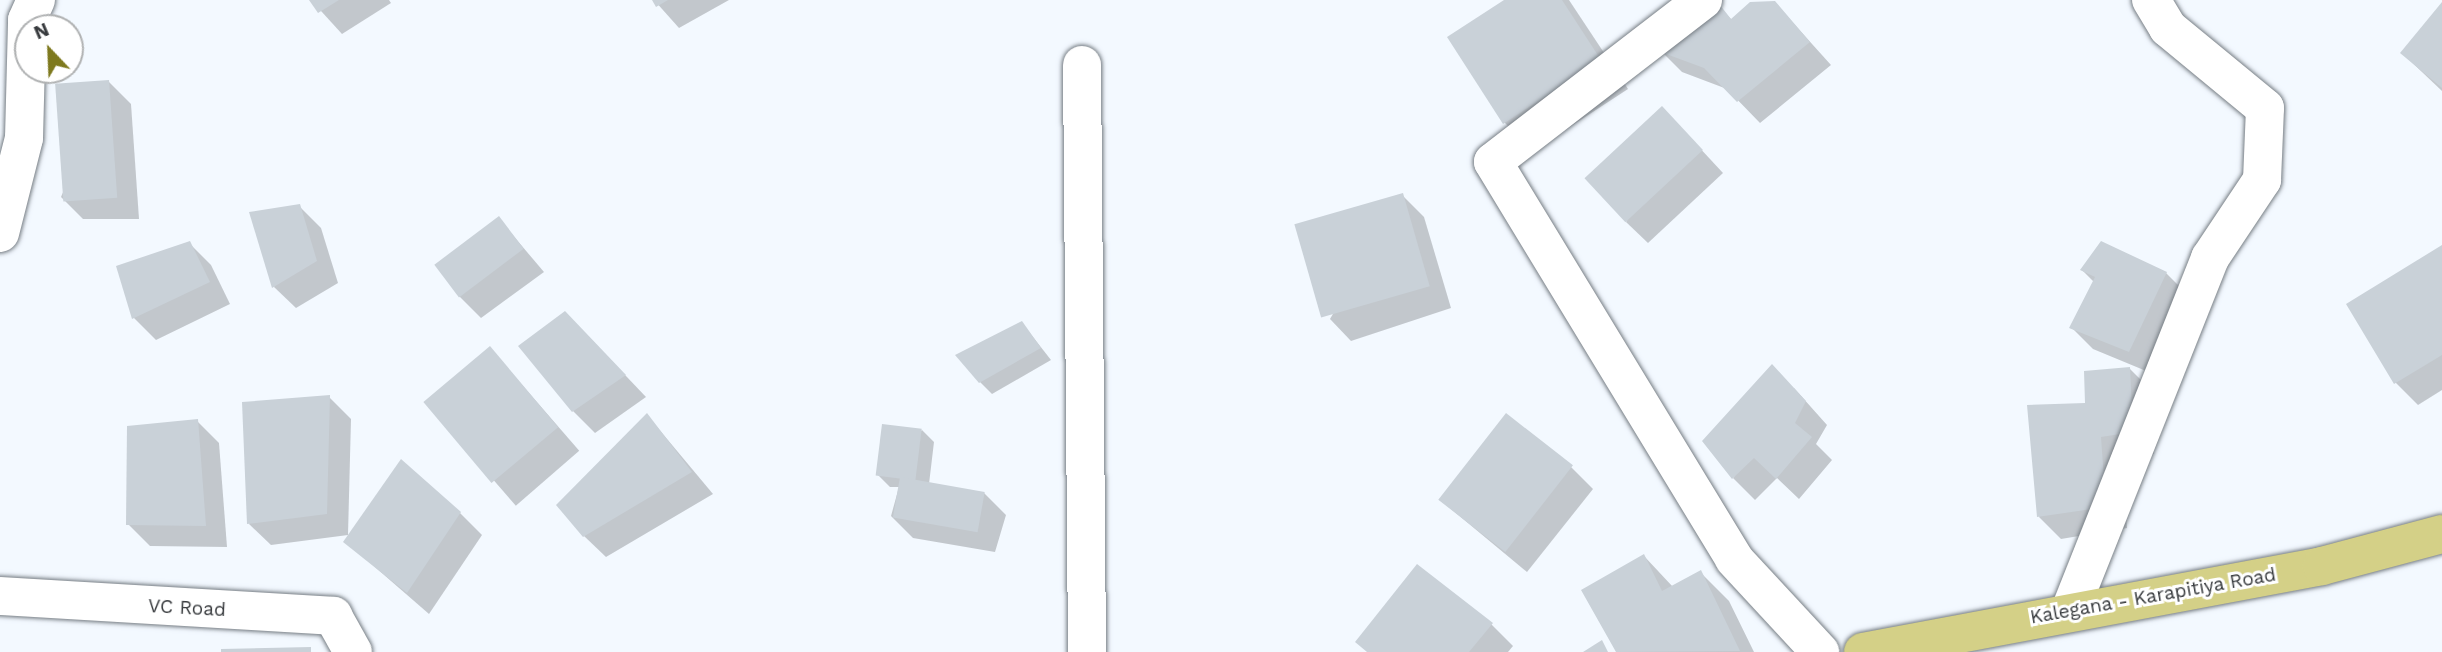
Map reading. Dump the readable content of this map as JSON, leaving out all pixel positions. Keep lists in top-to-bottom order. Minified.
{"streets":{"main road":["Kalegana - Karapitiya Road"],"street":["VC Road"]},"north":"top left"}
